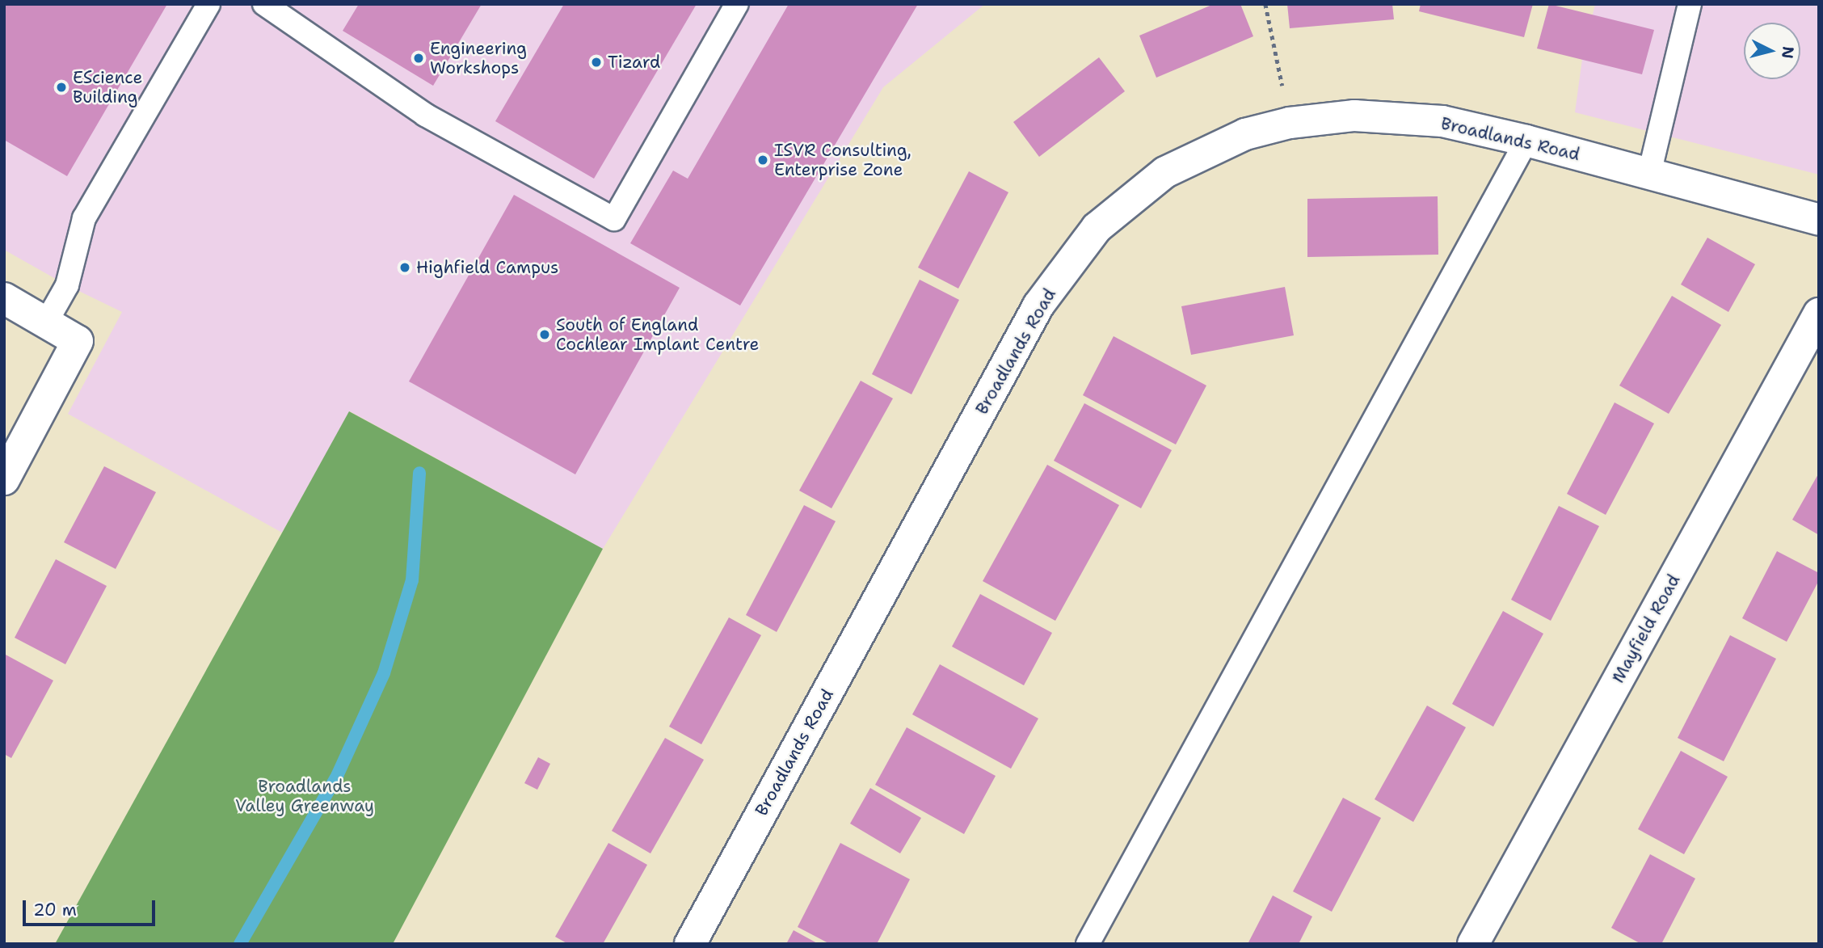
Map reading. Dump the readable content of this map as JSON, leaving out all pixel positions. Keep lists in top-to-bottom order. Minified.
{"streets":{"street":["Broadlands Road","Mayfield Road"]},"parks":["Broadlands Valley Greenway"],"places":["Engineering Workshops","Tizard","EScience Building","ISVR Consulting, Enterprise Zone","Highfield Campus","South of England Cochlear Implant Centre"],"scale_bar":"20 m","north":"right"}
